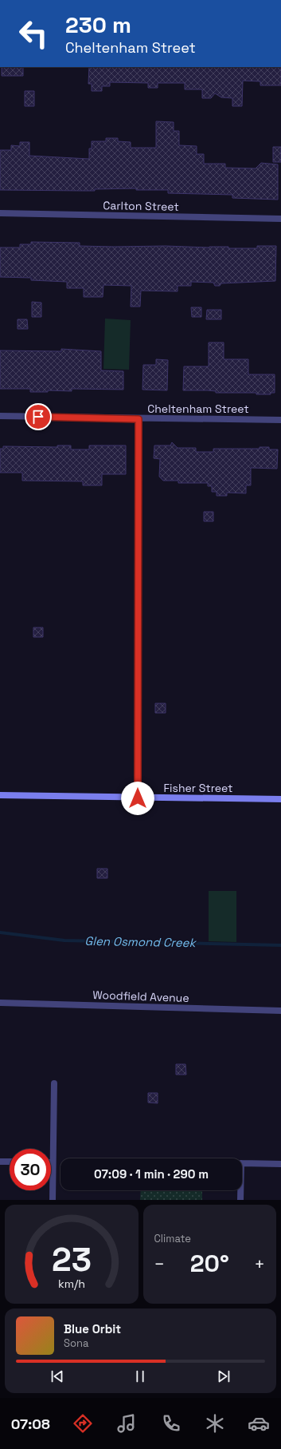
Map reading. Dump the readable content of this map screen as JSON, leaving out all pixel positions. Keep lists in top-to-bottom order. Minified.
{"streets":{"street":["Carlton Street","Cheltenham Street","Fisher Street","Woodfield Avenue"]},"water":["Glen Osmond Creek"],"page":{"turn":["230 m","Cheltenham Street"],"limit":"30","trip":"07:09 · 1 min · 290 m","tile":"Climate","heat":["−","20°","+"],"song":["Blue Orbit","Sona"],"tabs":"07:08","gauge":["23","km/h"]}}
